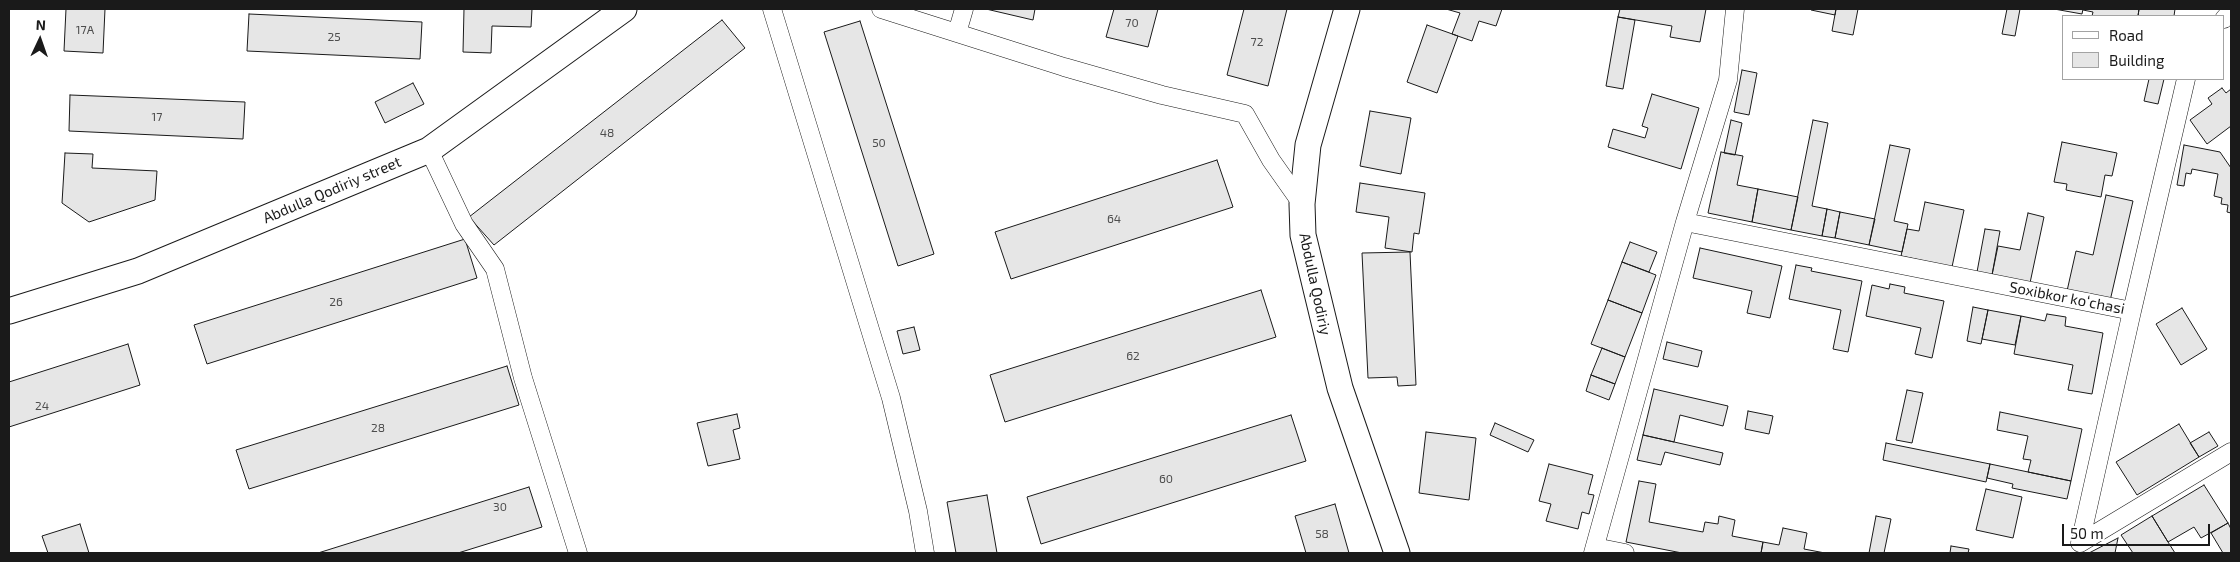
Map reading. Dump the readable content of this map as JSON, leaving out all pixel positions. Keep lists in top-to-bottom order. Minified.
{"streets":{"street":["Abdulla Qodiriy street","Abdulla Qodiriy","Soxibkor koʻchasi"]},"house_numbers":["70","17А","25","72","17","48","50","64","26","62","24","28","60","30","58"],"legend":["Road","Building"],"scale_bar":"50 m","north":"top"}
